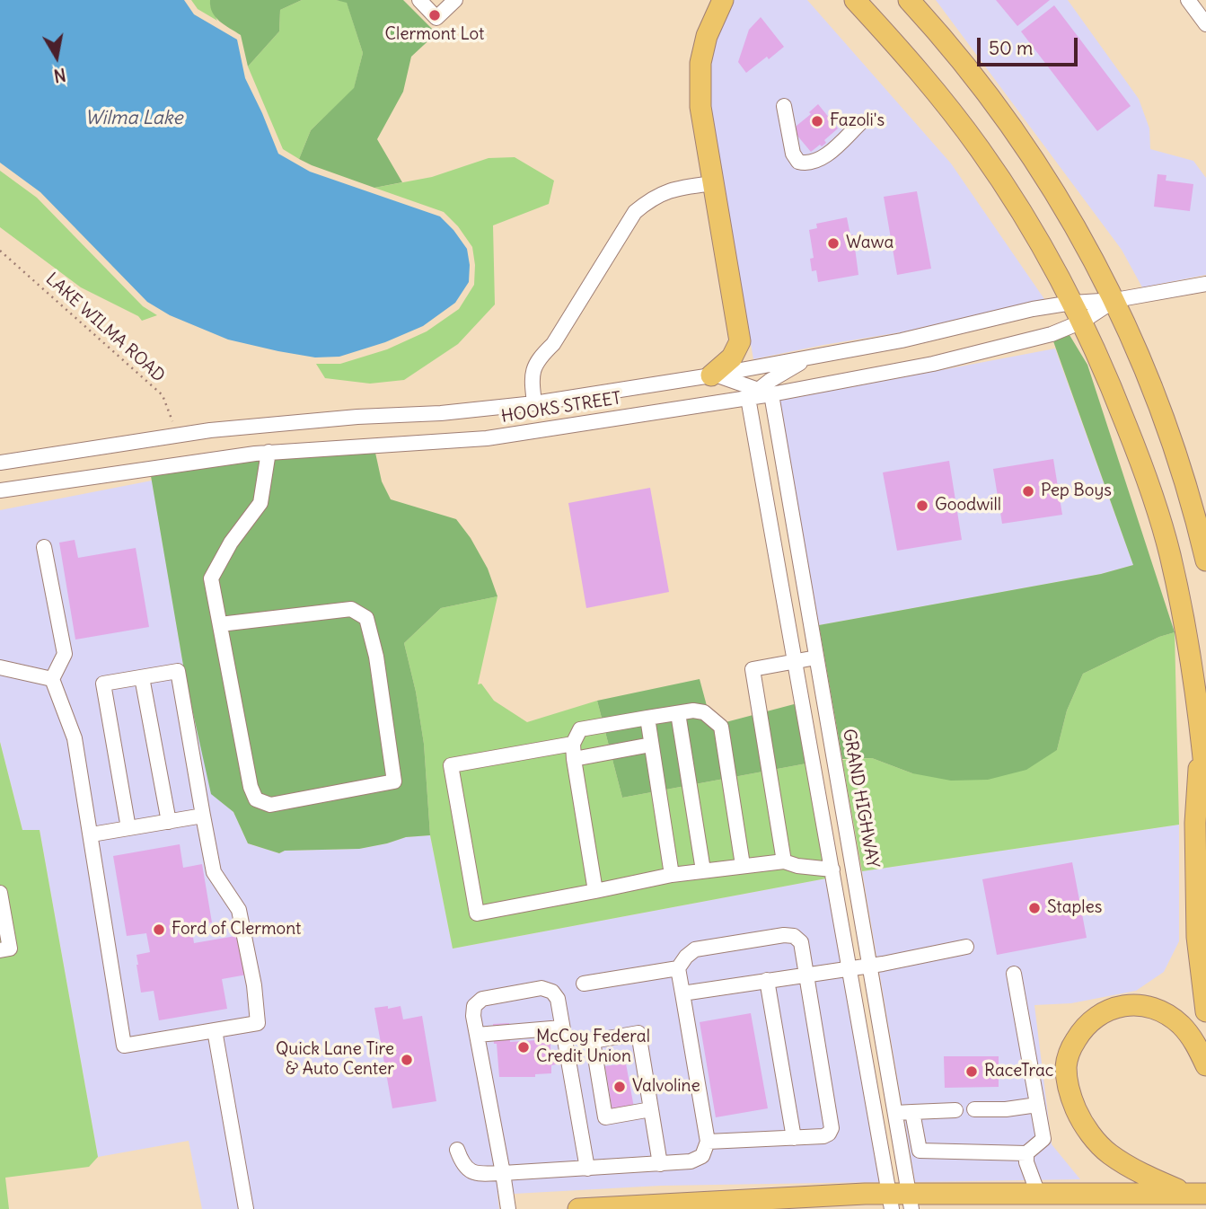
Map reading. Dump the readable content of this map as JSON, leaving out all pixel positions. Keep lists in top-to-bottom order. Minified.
{"streets":{"street":["HOOKS STREET","GRAND HIGHWAY"],"path":["LAKE WILMA ROAD"]},"crossings":[["LAKE WILMA ROAD","HOOKS STREET"],["HOOKS STREET","GRAND HIGHWAY"]],"water":["Wilma Lake"],"places":["Clermont Lot","Fazoli's","Wawa","Pep Boys","Goodwill","Staples","Ford of Clermont","McCoy Federal Credit Union","Quick Lane Tire & Auto Center","RaceTrac","Valvoline"],"scale_bar":"50 m","north":"bottom"}
